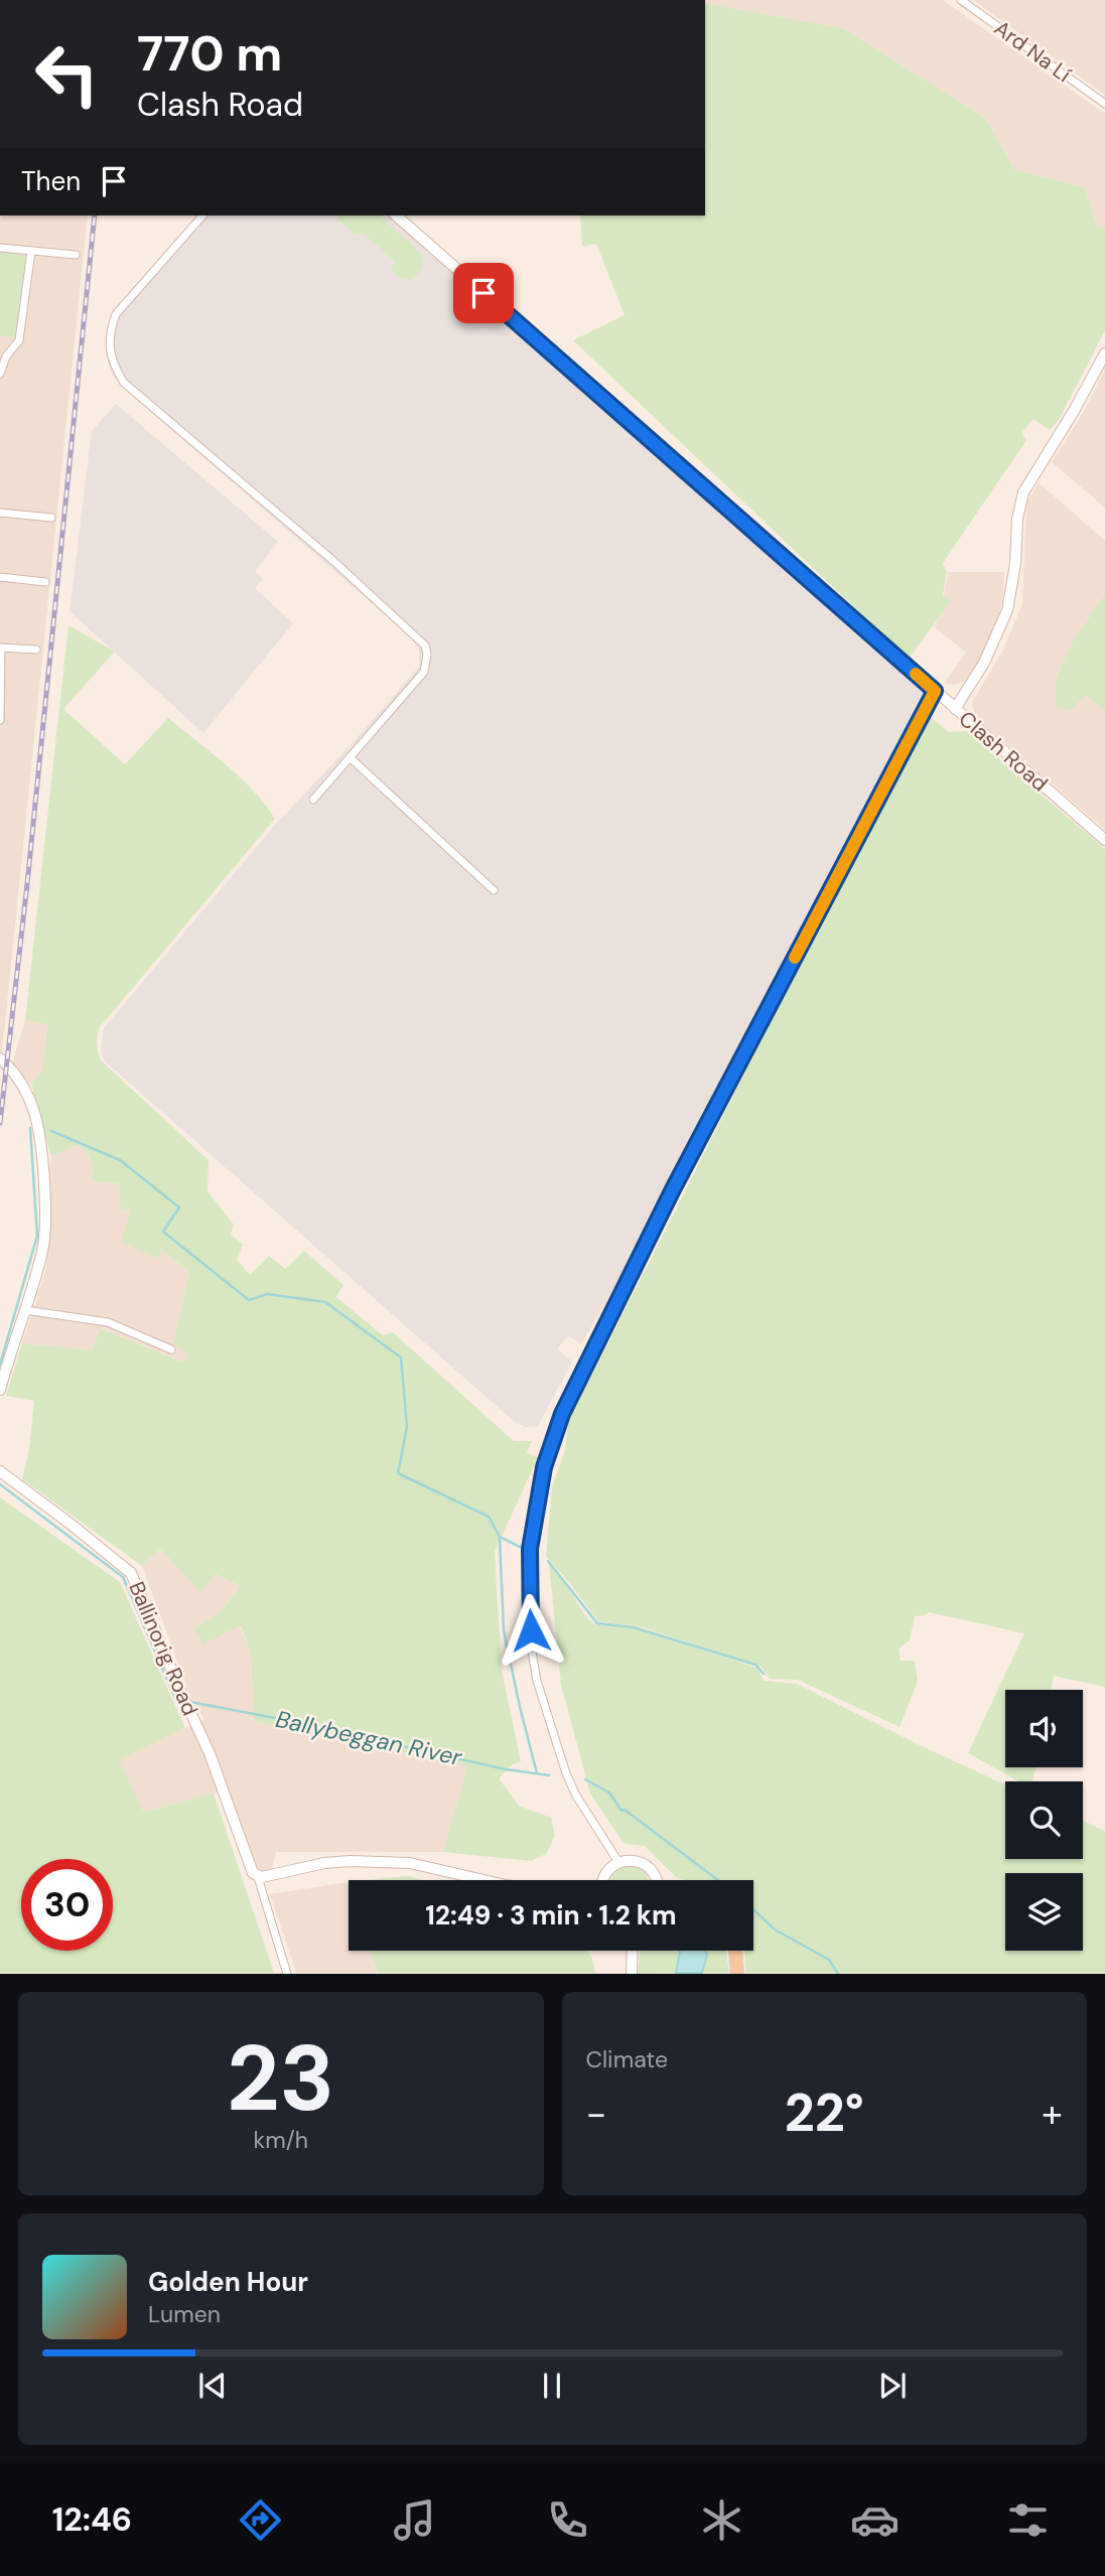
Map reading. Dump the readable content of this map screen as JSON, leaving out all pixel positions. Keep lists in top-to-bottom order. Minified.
{"streets":{"street":["Ard Na Lí","Clash Road","Ballinorig Road"]},"water":["Ballybeggan River"],"page":{"turn":["770 m","Clash Road"],"then":"Then","limit":"30","trip":"12:49 · 3 min · 1.2 km","tile":[["23","km/h"],"Climate"],"heat":["−","22°","+"],"song":["Golden Hour","Lumen"],"tabs":"12:46"}}
